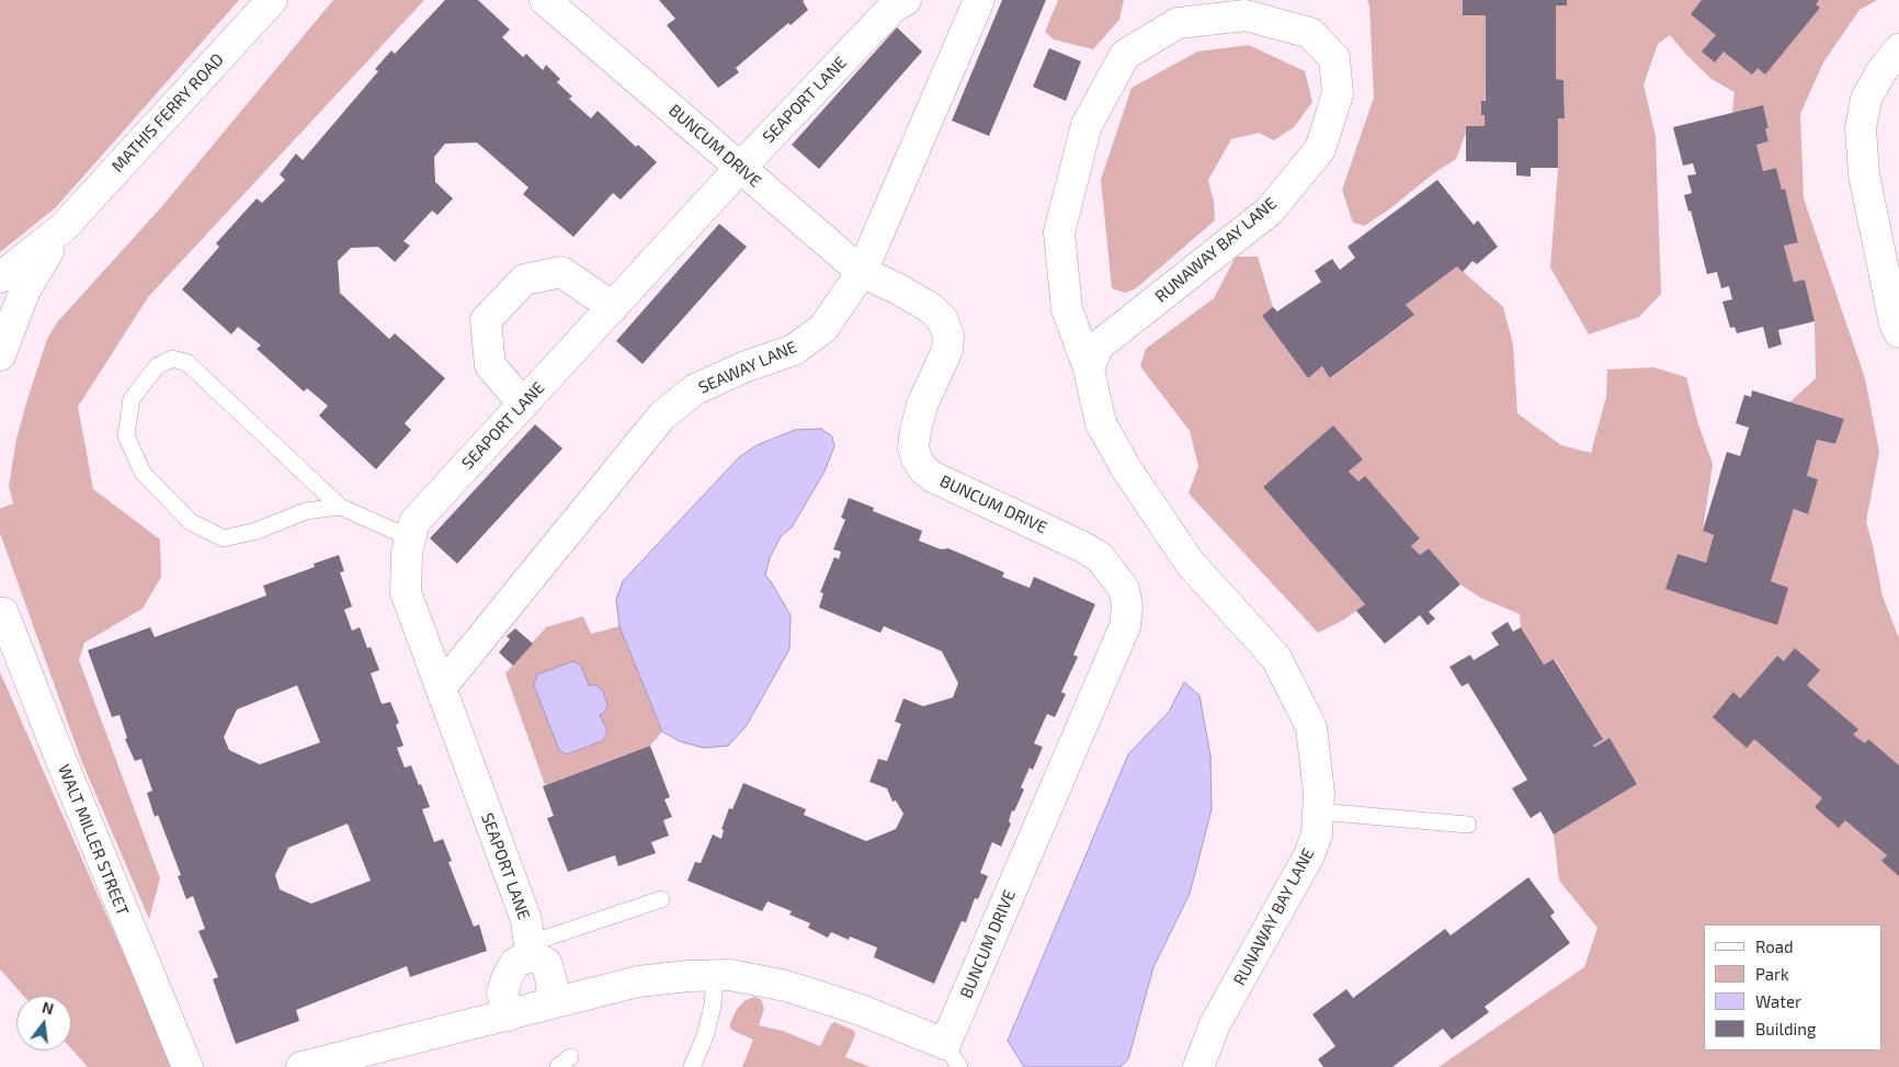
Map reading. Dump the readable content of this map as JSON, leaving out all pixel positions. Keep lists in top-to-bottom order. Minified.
{"streets":{"street":["SEAPORT LANE","MATHIS FERRY ROAD","BUNCUM DRIVE","RUNAWAY BAY LANE","SEAWAY LANE","WALT MILLER STREET"]},"crossings":[["SEAPORT LANE","BUNCUM DRIVE"],["SEAPORT LANE","SEAWAY LANE"],["BUNCUM DRIVE","SEAWAY LANE"]],"legend":["Road","Park","Water","Building"],"north":"top"}
